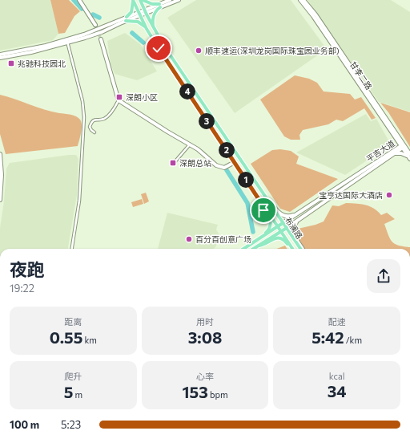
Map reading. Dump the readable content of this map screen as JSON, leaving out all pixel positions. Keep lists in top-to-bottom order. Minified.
{"streets":{"main road":["甘李二路","平吉大道","布澜路"]},"crossings":[["甘李二路","平吉大道"],["平吉大道","布澜路"]],"places":{"other":["顺丰速运(深圳龙岗国际珠宝园业务部)","宝亨达国际大酒店","百分百创意广场"],"transit":["兆驰科技园北","深朗小区","深朗总站"]},"page":{"pins":["4","3","2","1"],"heading":["夜跑","19:22"],"stats":[["距离","0.55 km"],["用时","3:08"],["配速","5:42 /km"],["爬升","5 m"],["心率","153 bpm"],["kcal","34"]],"list":[{"name":"100 m","note":"5:23"}]}}
